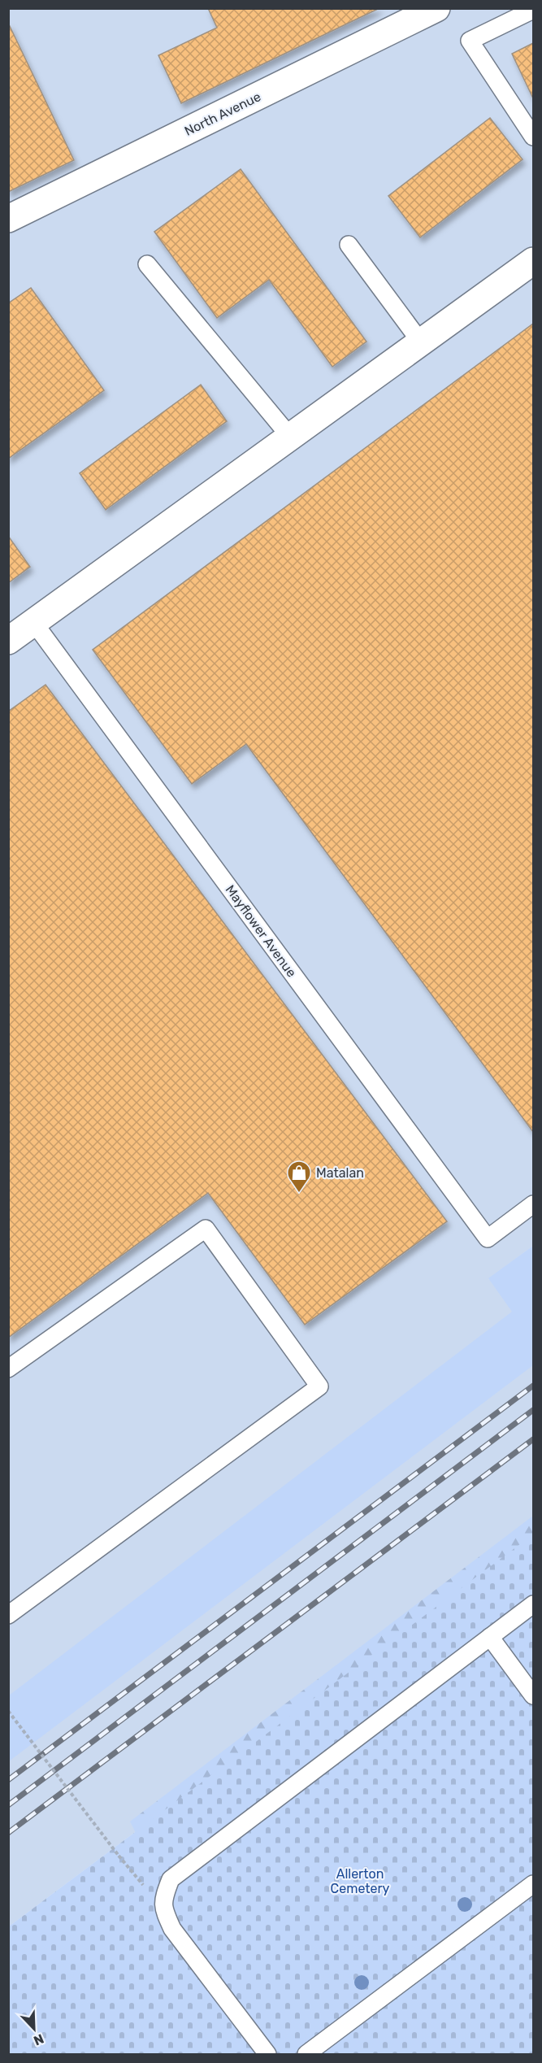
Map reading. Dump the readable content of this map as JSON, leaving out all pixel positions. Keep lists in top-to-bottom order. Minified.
{"streets":{"street":["North Avenue"],"lane":["Mayflower Avenue"]},"parks":["Allerton Cemetery"],"places":{"shop":["Matalan"]},"north":"bottom right"}
